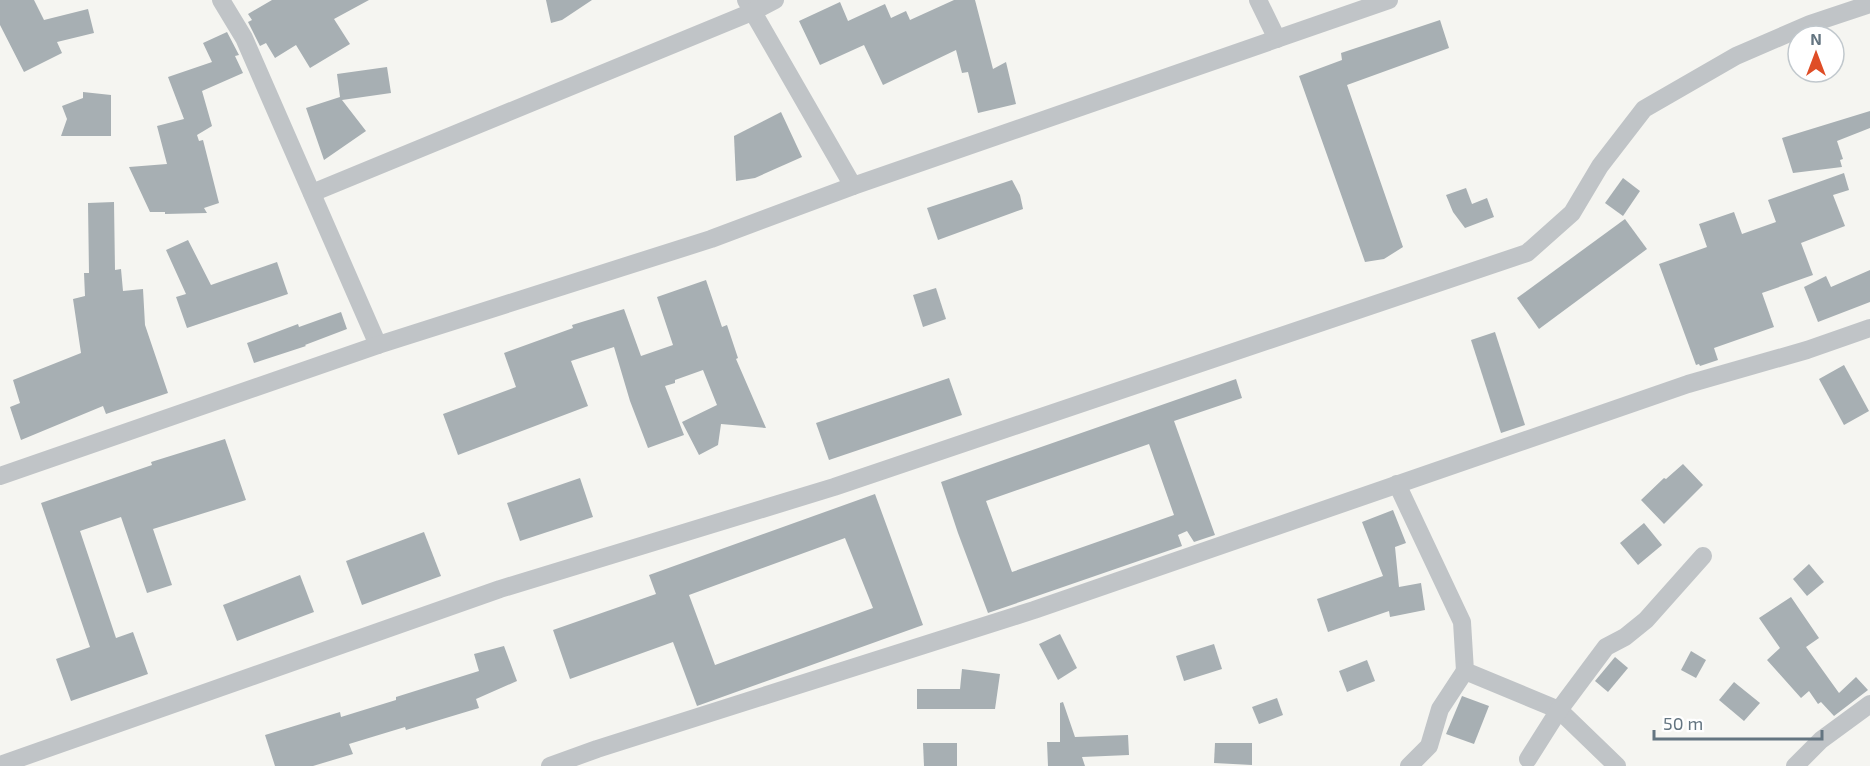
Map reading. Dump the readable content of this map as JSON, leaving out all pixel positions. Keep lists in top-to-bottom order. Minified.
{"scale_bar":"50 m","north":"top"}
